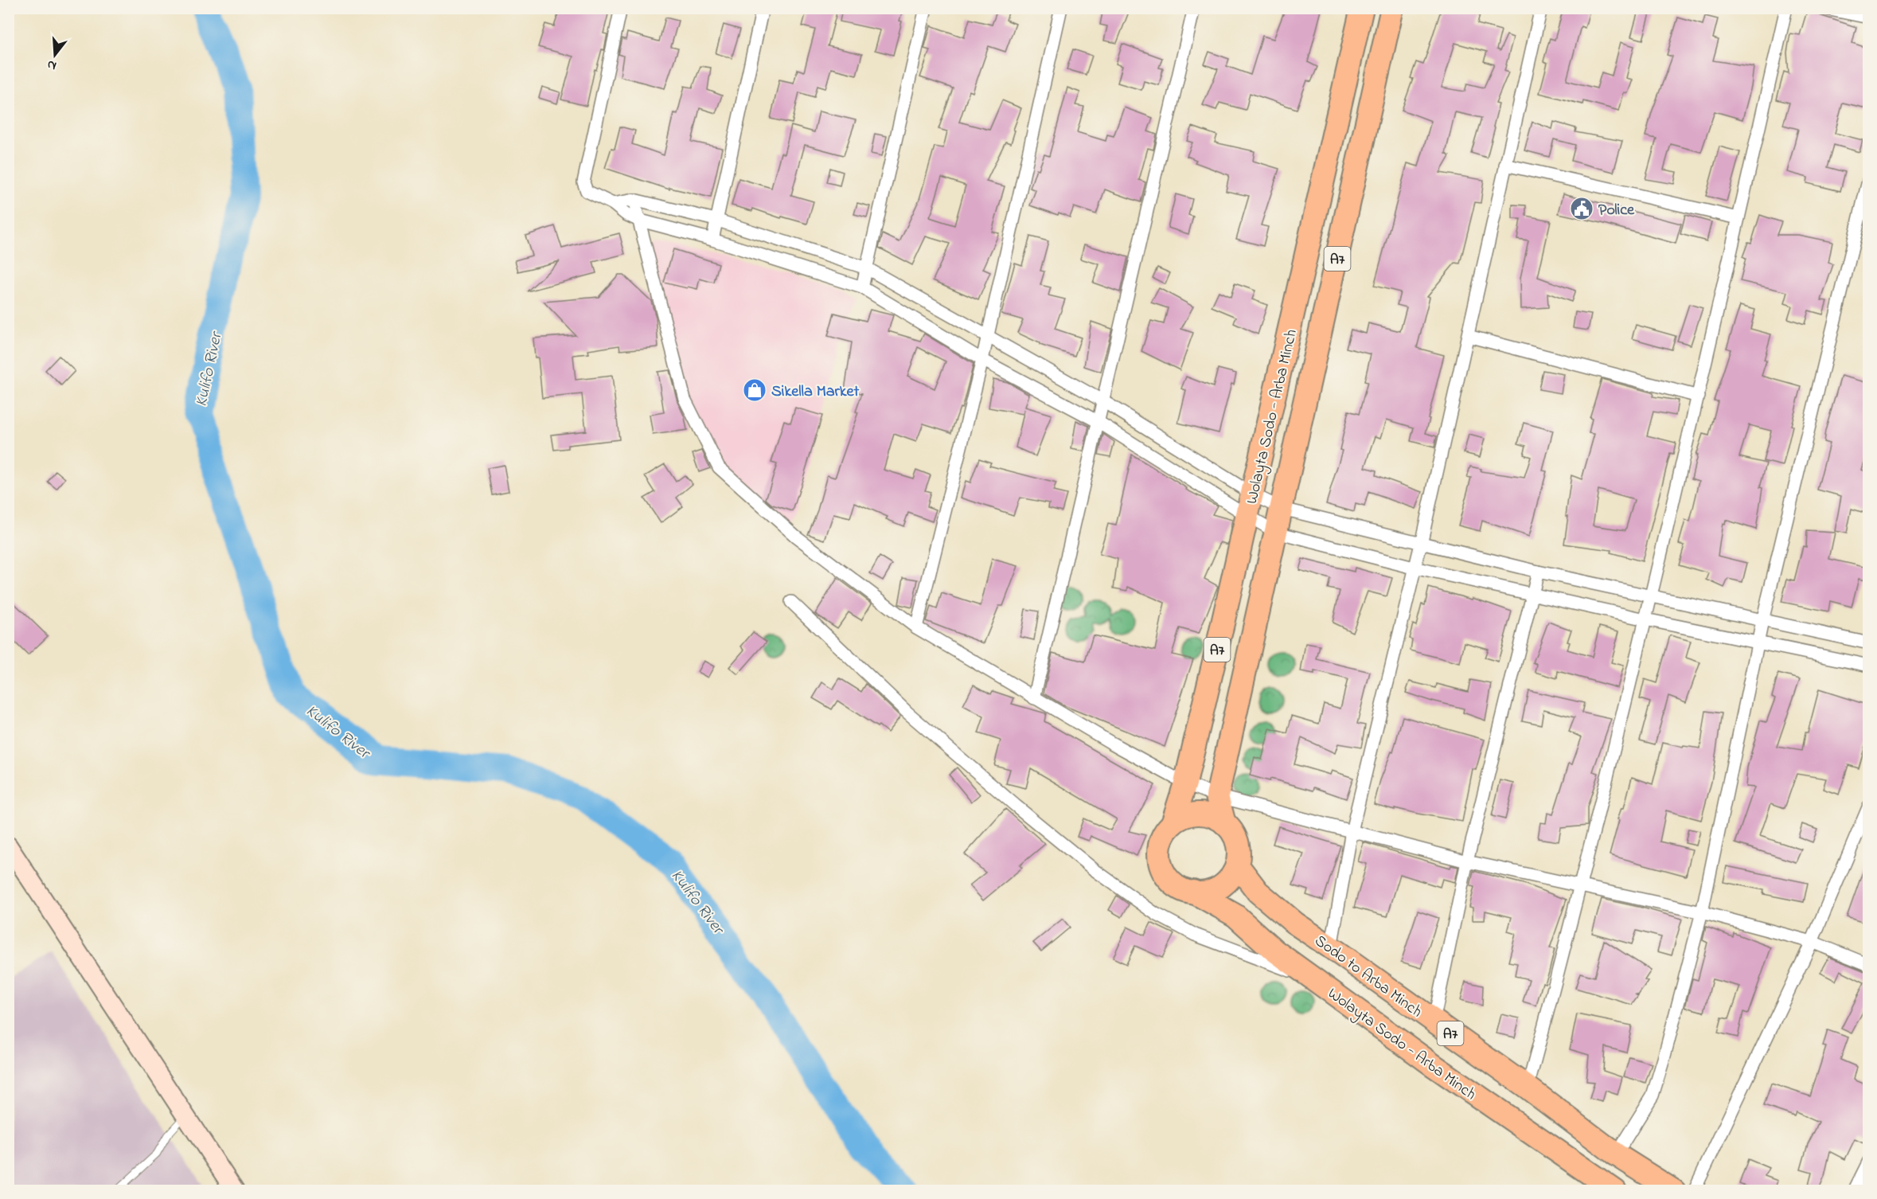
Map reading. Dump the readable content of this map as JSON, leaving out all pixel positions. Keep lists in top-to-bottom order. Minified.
{"streets":{"highway":["A7","Wolayta Sodo - Arba Minch","Sodo to Arba Minch"]},"crossings":[["A7","Wolayta Sodo - Arba Minch"],["A7","Sodo to Arba Minch"],["Wolayta Sodo - Arba Minch","Sodo to Arba Minch"]],"water":["Kulifo River"],"places":{"public building":["Police"],"shop":["Sikella Market"]},"north":"bottom"}
